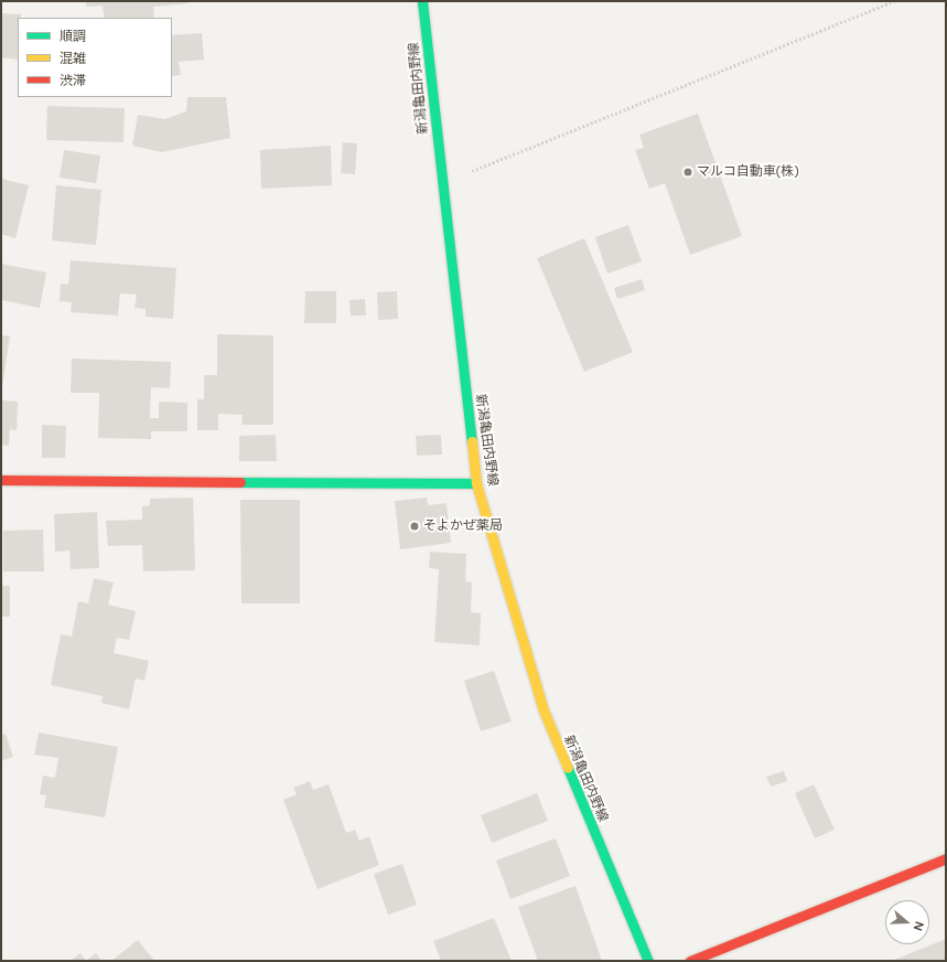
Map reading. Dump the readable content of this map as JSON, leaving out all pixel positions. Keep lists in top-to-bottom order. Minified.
{"streets":{"main road":["新潟亀田内野線"]},"places":["マルコ自動車(株)","そよかぜ薬局"],"legend":["順調","混雑","渋滞"],"north":"right"}
